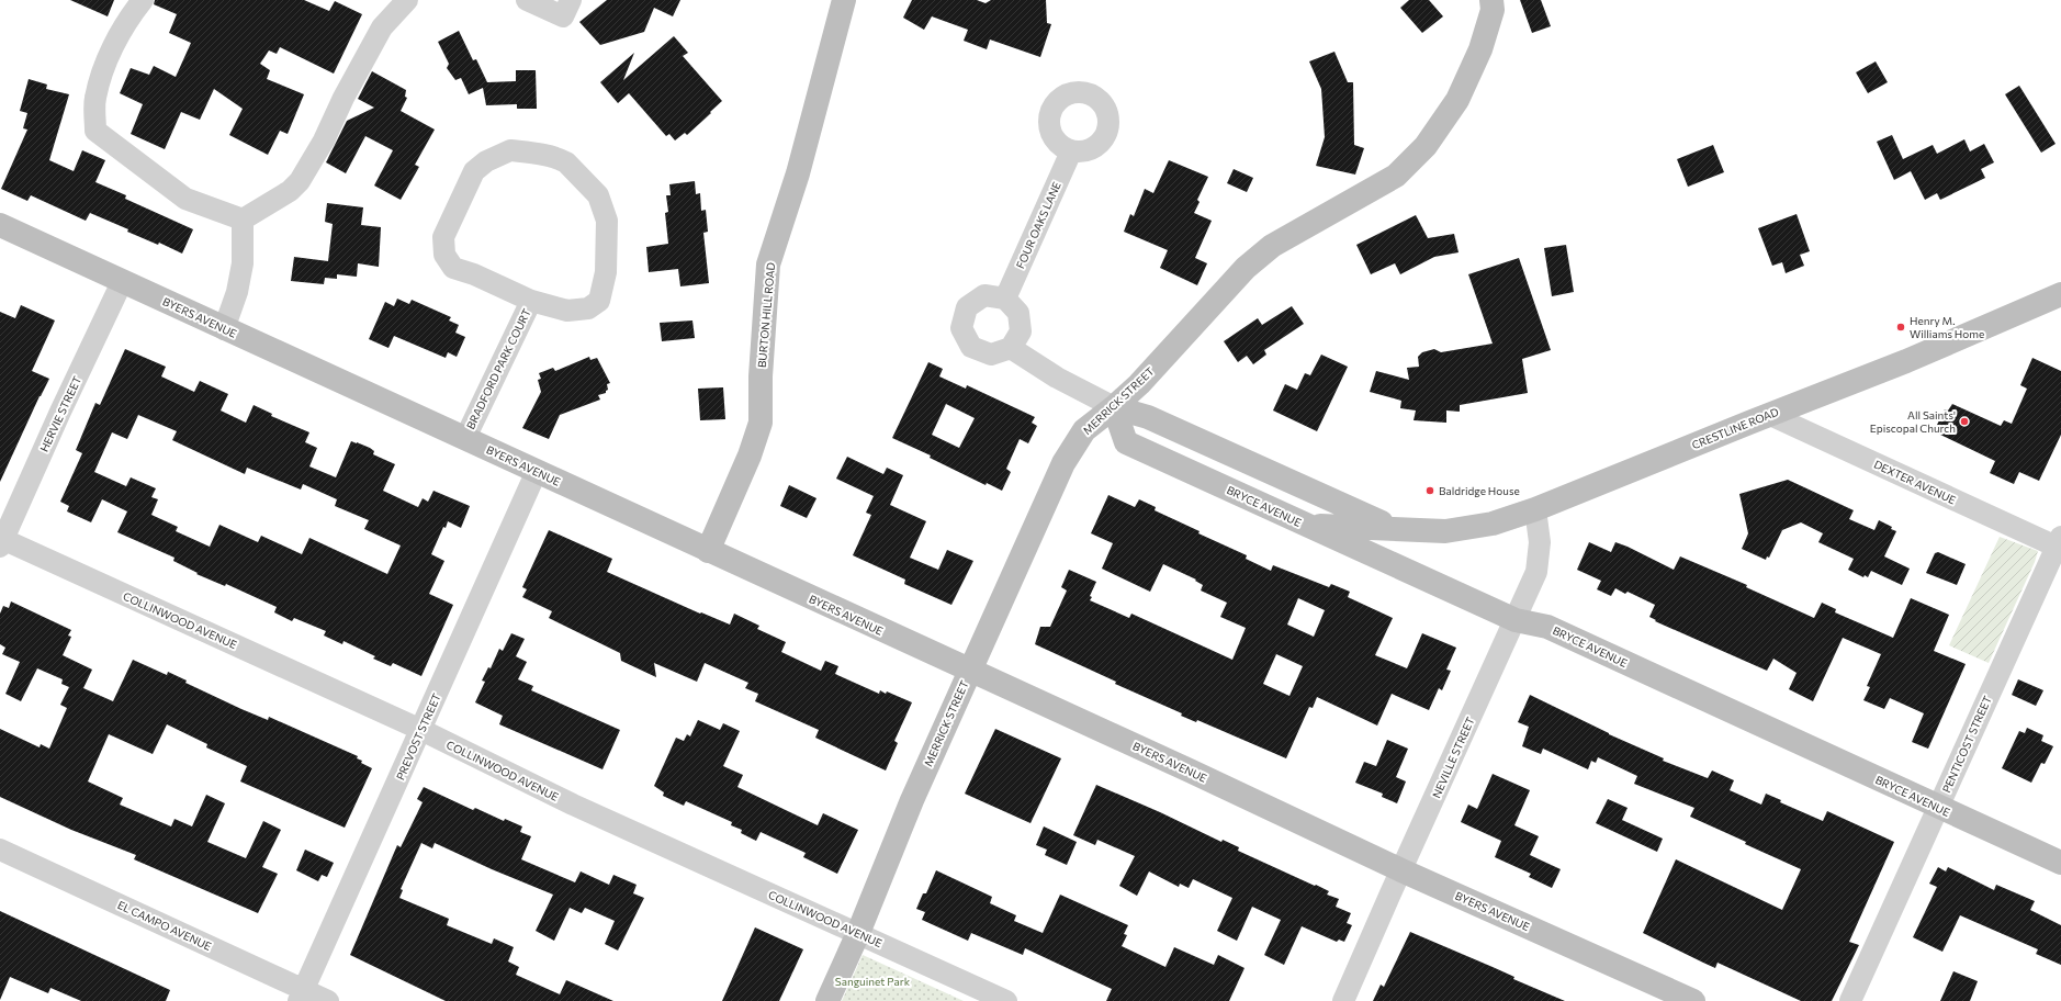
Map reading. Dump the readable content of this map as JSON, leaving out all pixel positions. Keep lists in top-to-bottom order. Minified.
{"streets":{"street":["FOUR OAKS LANE","BURTON HILL ROAD","BYERS AVENUE","BRADFORD PARK COURT","MERRICK STREET","HERVIE STREET","CRESTLINE ROAD","DEXTER AVENUE","BRYCE AVENUE","COLLINWOOD AVENUE","PREVOST STREET","PENTICOST STREET","NEVILLE STREET","EL CAMPO AVENUE"]},"crossings":[["BURTON HILL ROAD","BYERS AVENUE"],["BYERS AVENUE","BRADFORD PARK COURT"],["BYERS AVENUE","MERRICK STREET"],["BYERS AVENUE","HERVIE STREET"],["BYERS AVENUE","PREVOST STREET"],["BYERS AVENUE","NEVILLE STREET"],["MERRICK STREET","BRYCE AVENUE"],["MERRICK STREET","COLLINWOOD AVENUE"],["HERVIE STREET","COLLINWOOD AVENUE"],["CRESTLINE ROAD","DEXTER AVENUE"],["CRESTLINE ROAD","BRYCE AVENUE"],["CRESTLINE ROAD","NEVILLE STREET"],["DEXTER AVENUE","PENTICOST STREET"],["BRYCE AVENUE","PENTICOST STREET"],["BRYCE AVENUE","NEVILLE STREET"],["COLLINWOOD AVENUE","PREVOST STREET"],["PREVOST STREET","EL CAMPO AVENUE"]],"parks":["Sanguinet Park"],"places":["Henry M. Williams Home","All Saints' Episcopal Church","Baldridge House"]}
